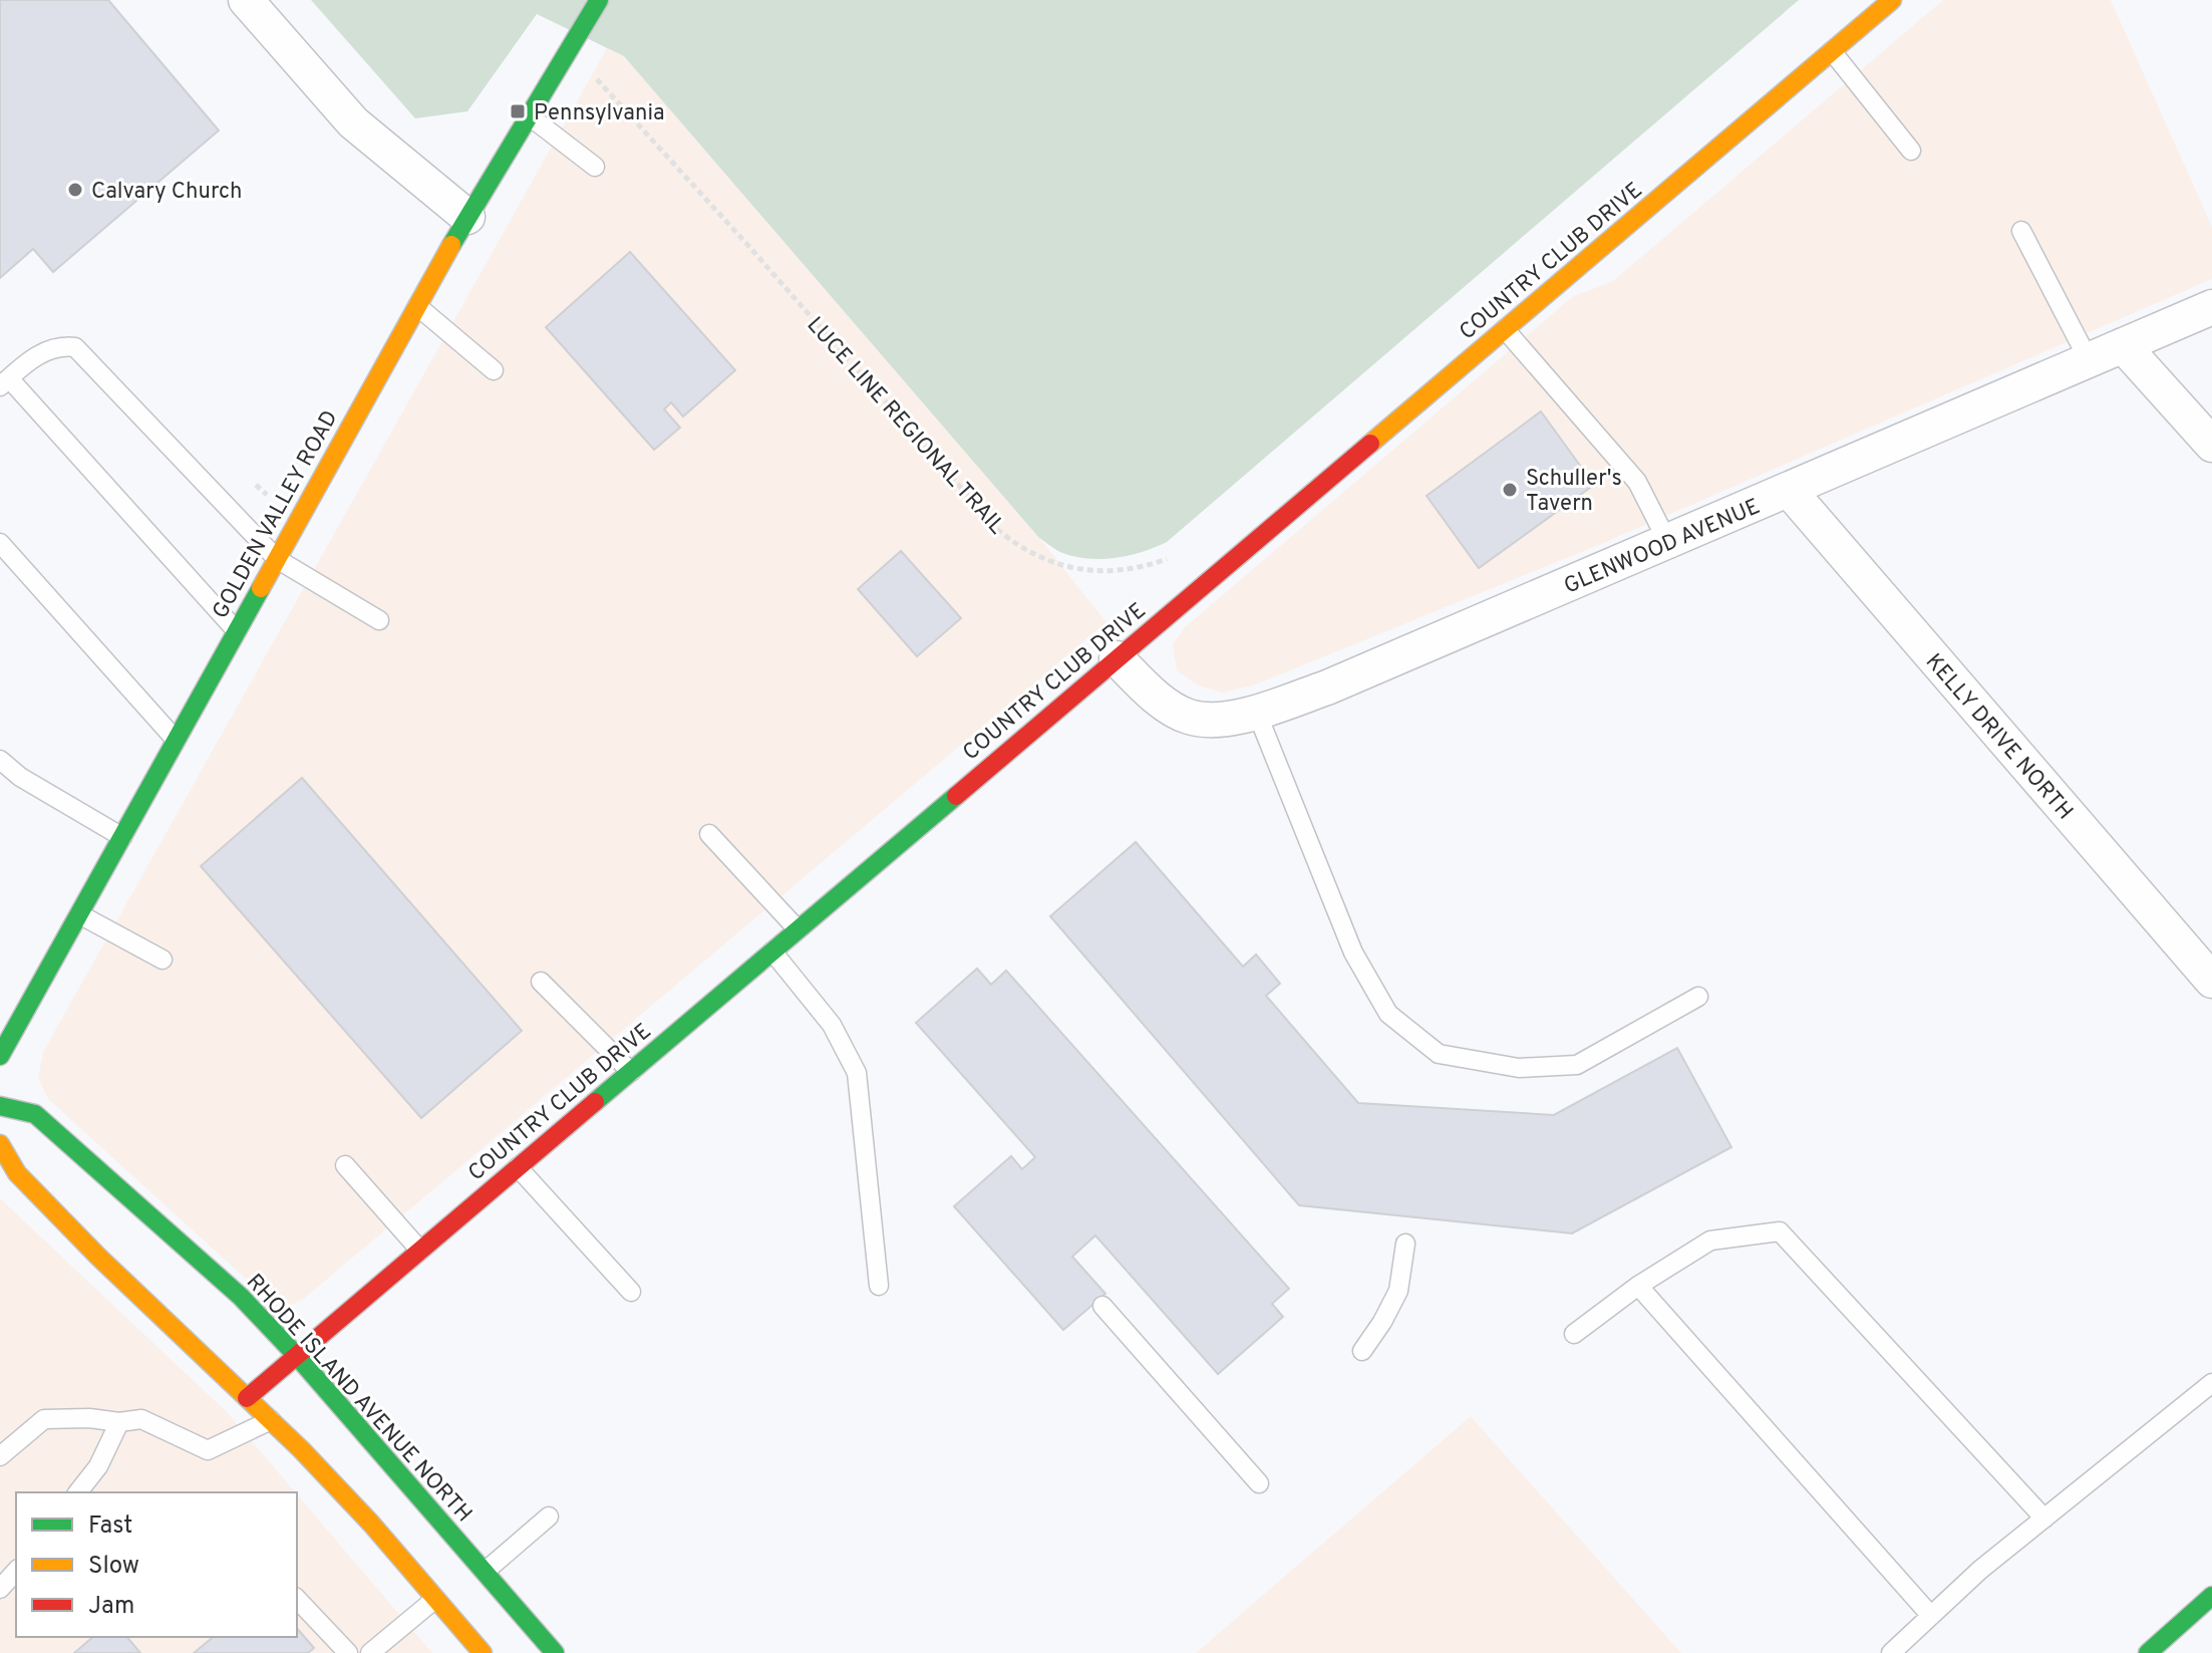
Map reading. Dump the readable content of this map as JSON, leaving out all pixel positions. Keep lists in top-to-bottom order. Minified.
{"streets":{"main road":["COUNTRY CLUB DRIVE","GOLDEN VALLEY ROAD","RHODE ISLAND AVENUE NORTH"],"street":["GLENWOOD AVENUE","KELLY DRIVE NORTH"],"path":["LUCE LINE REGIONAL TRAIL"]},"crossings":[["COUNTRY CLUB DRIVE","GLENWOOD AVENUE"],["COUNTRY CLUB DRIVE","RHODE ISLAND AVENUE NORTH"],["LUCE LINE REGIONAL TRAIL","GOLDEN VALLEY ROAD"],["GLENWOOD AVENUE","KELLY DRIVE NORTH"]],"places":{"transit":["Pennsylvania"],"other":["Calvary Church","Schuller's Tavern"]},"legend":["Fast","Slow","Jam"]}
